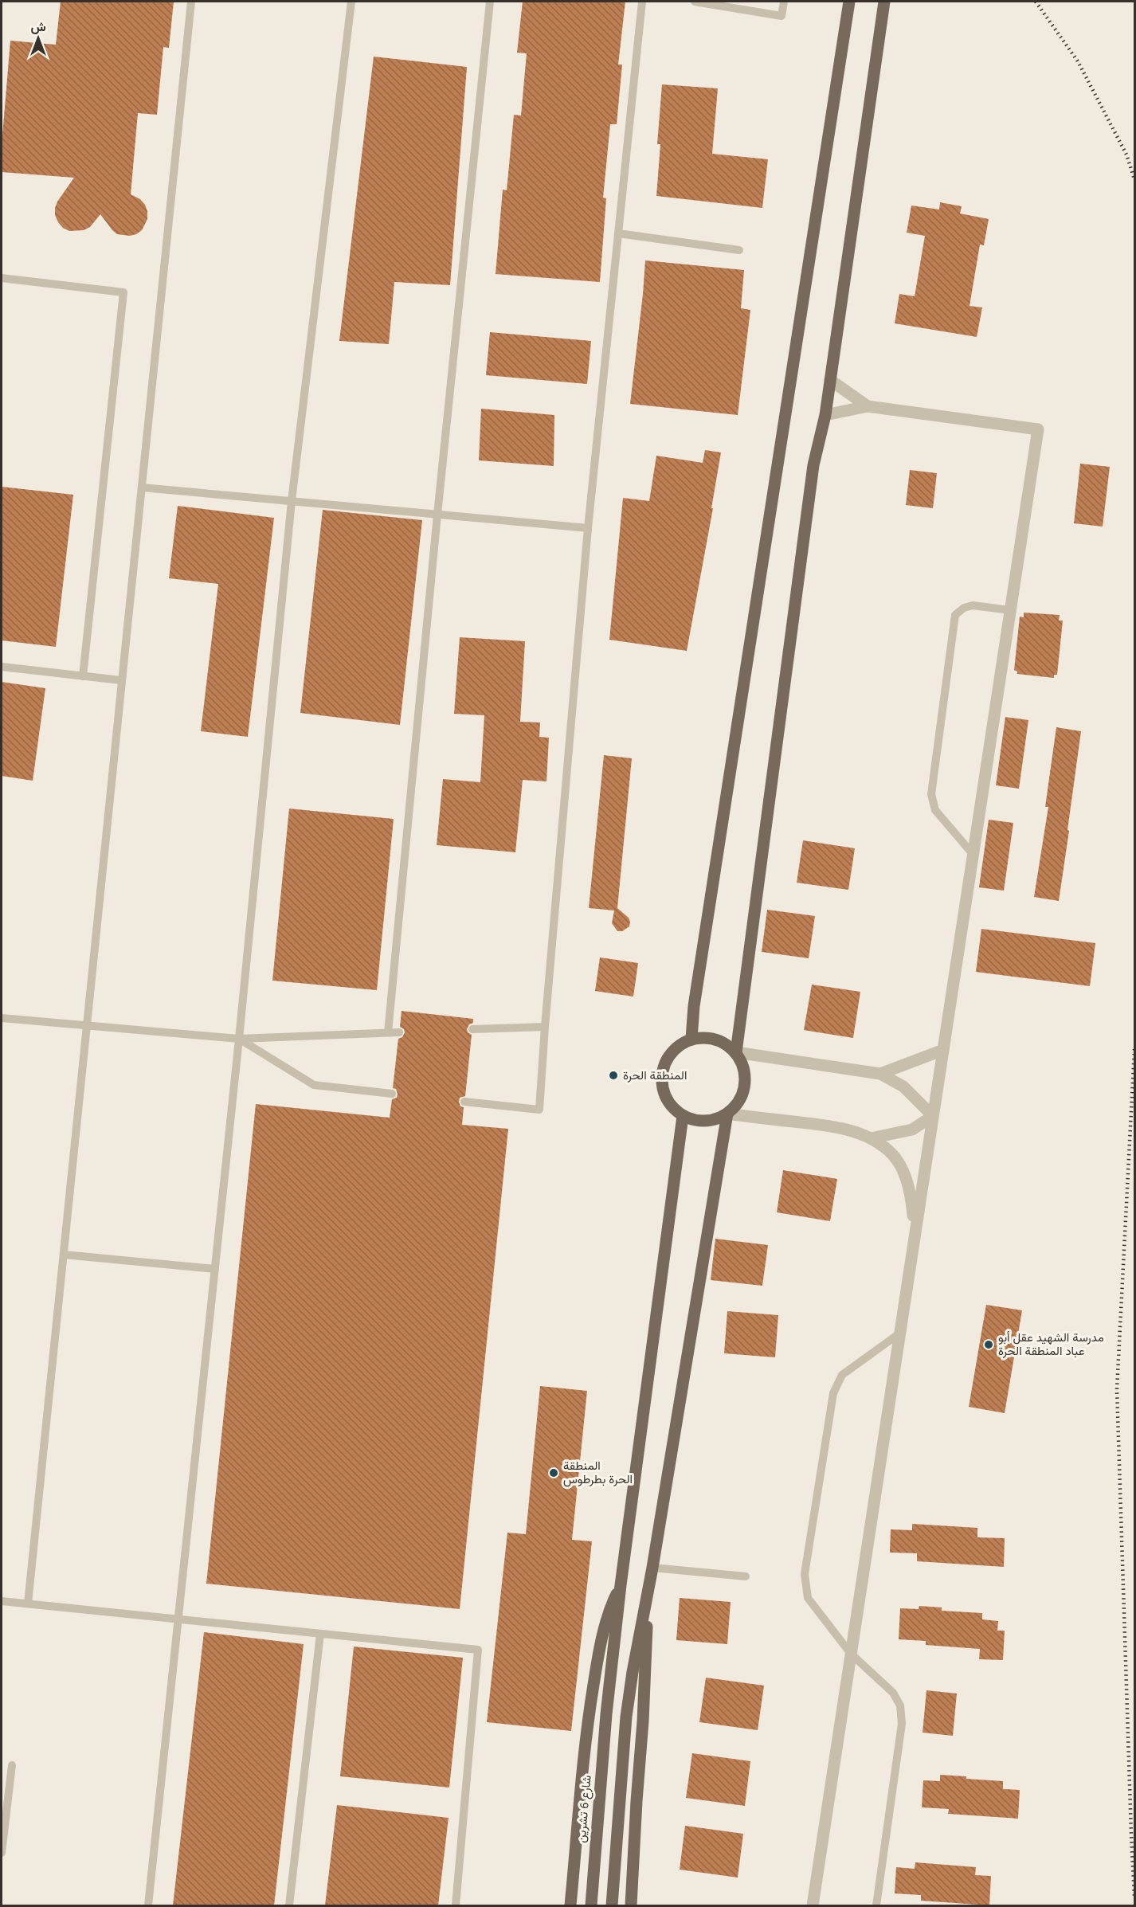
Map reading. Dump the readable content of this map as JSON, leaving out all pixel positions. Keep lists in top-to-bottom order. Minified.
{"streets":{"main road":["شارع 6 تشرين"]},"places":["المنطقة الحرة","مدرسة الشهيد عقل أبو عباد المنطقة الحرة","المنطقة الحرة بطرطوس"],"north":"top"}
